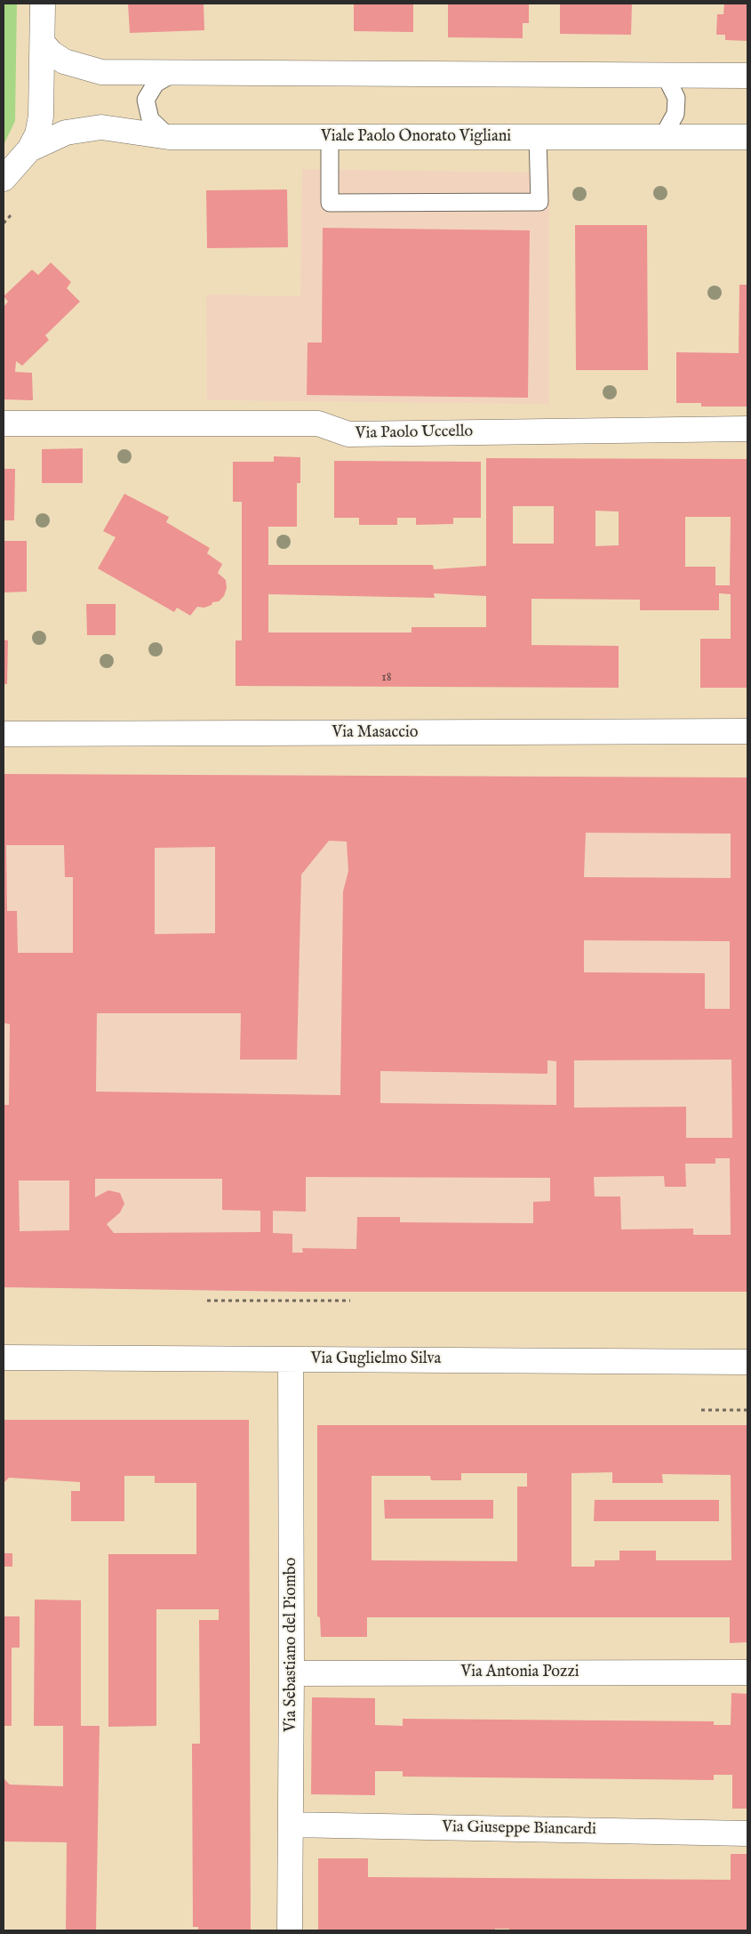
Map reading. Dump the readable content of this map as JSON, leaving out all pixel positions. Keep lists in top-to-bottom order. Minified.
{"streets":{"street":["Viale Paolo Onorato Vigliani","Via Paolo Uccello","Via Masaccio","Via Guglielmo Silva","Via Sebastiano del Piombo","Via Antonia Pozzi","Via Giuseppe Biancardi"]},"crossings":[["Via Guglielmo Silva","Via Sebastiano del Piombo"],["Via Sebastiano del Piombo","Via Antonia Pozzi"],["Via Sebastiano del Piombo","Via Giuseppe Biancardi"]],"house_numbers":["18"]}
